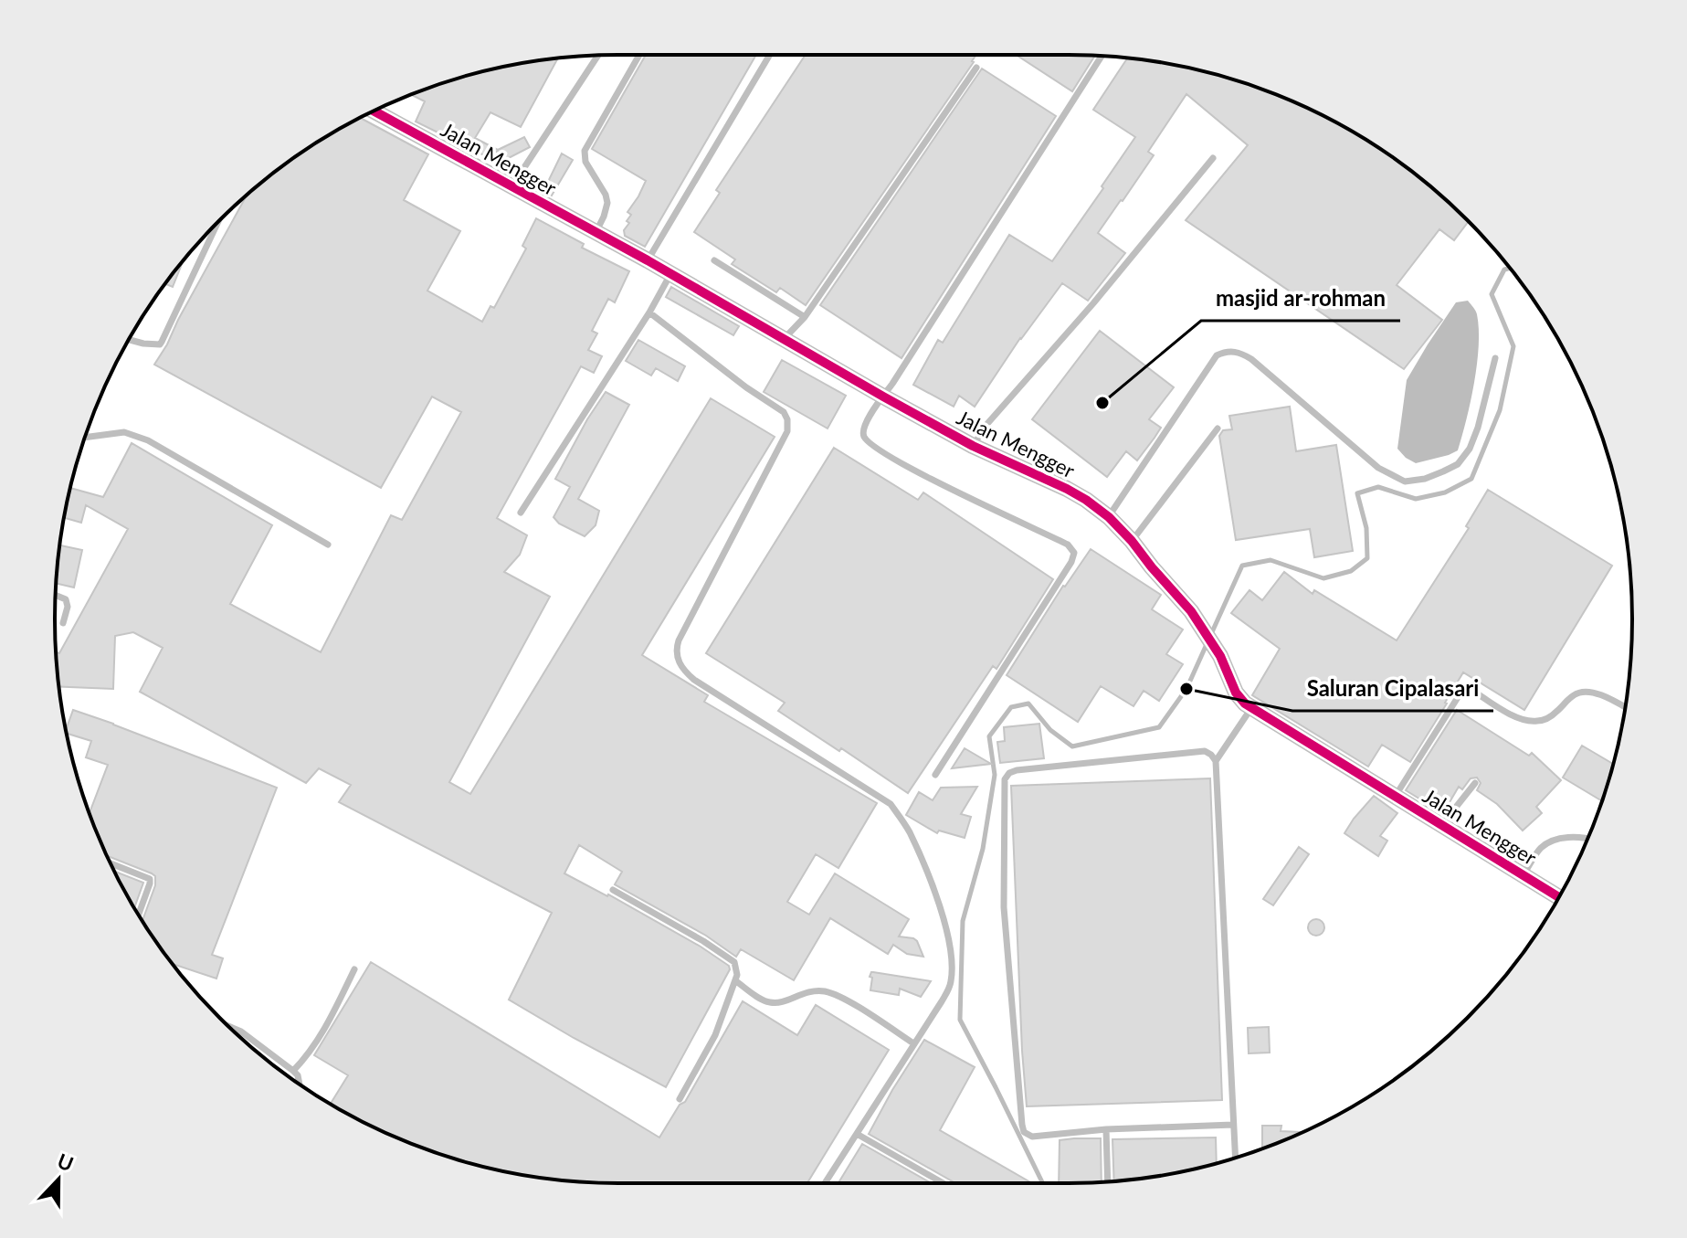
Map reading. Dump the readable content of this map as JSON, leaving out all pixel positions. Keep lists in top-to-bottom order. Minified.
{"streets":{"street":["Jalan Mengger"]},"places":["masjid ar-rohman","Saluran Cipalasari"],"north":"top"}
